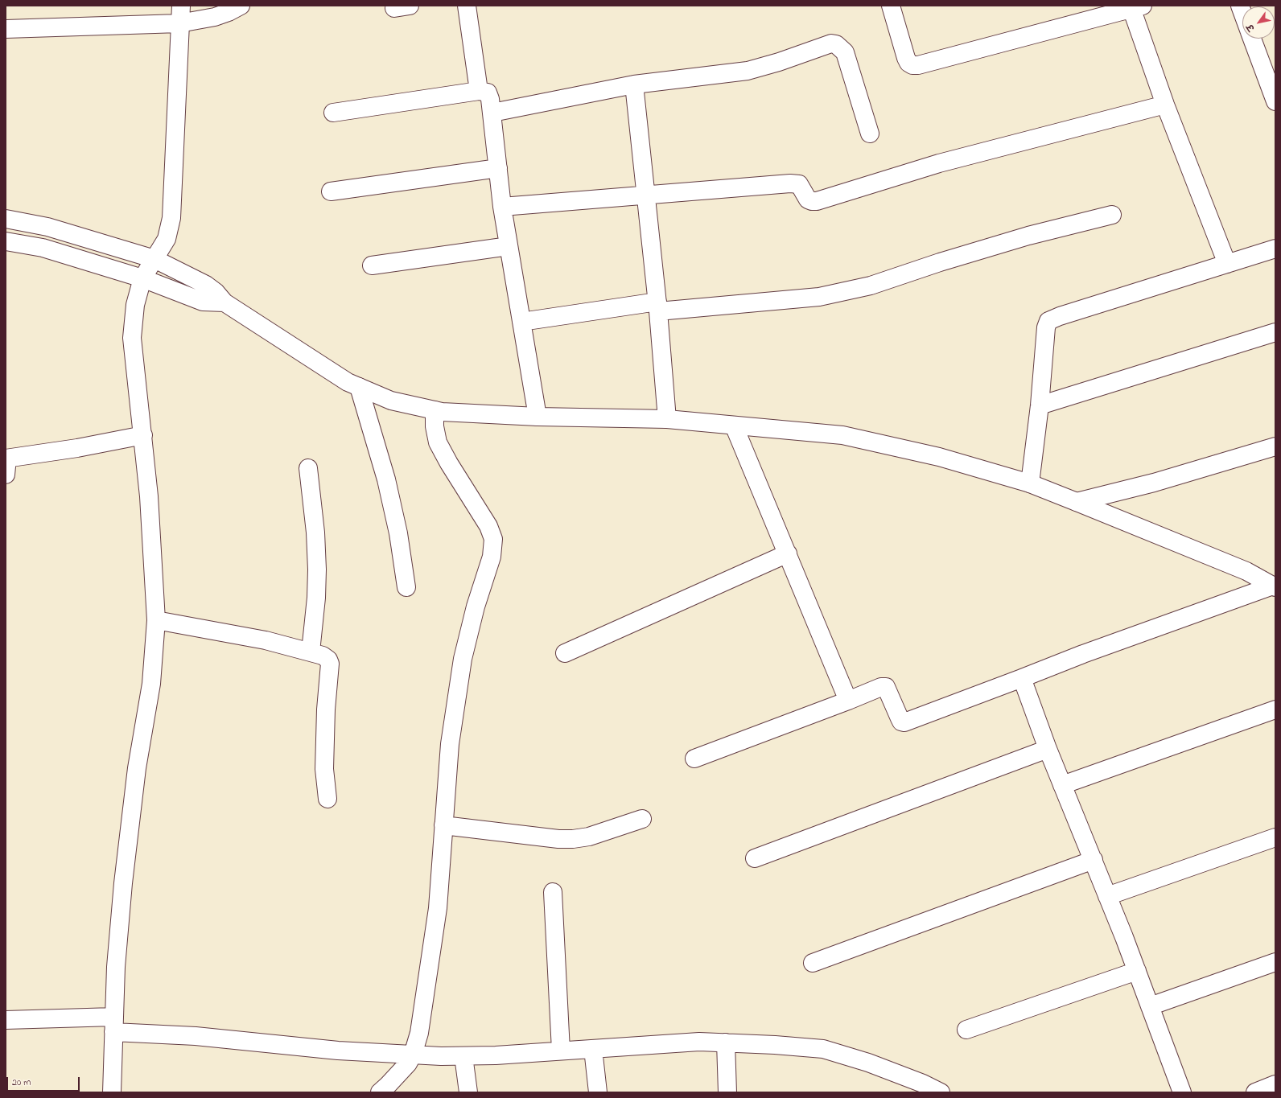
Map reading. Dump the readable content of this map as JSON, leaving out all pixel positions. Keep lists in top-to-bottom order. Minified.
{"scale_bar":"20 m","north":"bottom left"}
